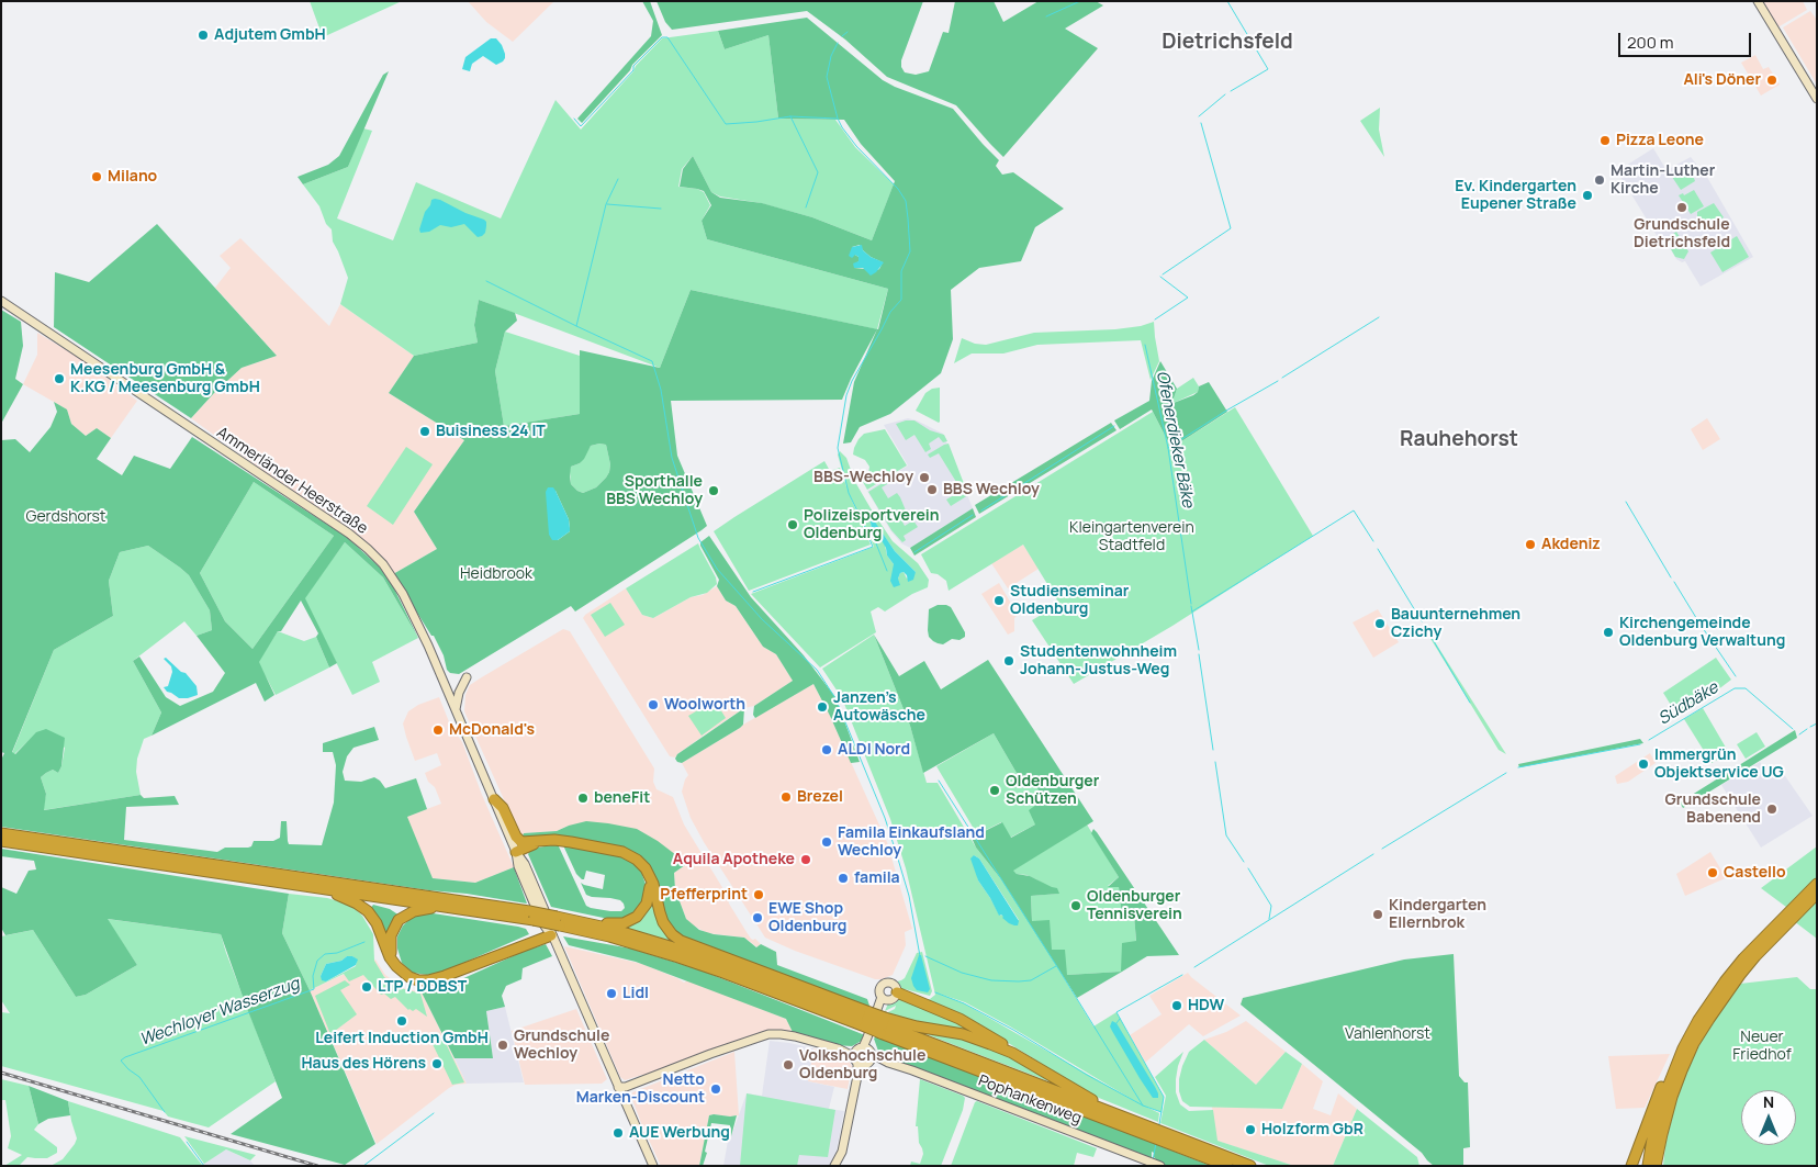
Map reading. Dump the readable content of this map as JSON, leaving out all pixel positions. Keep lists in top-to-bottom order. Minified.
{"streets":{"street":["Ammerländer Heerstraße","Pophankenweg"]},"crossings":[["Ammerländer Heerstraße","Pophankenweg"]],"districts":["Dietrichsfeld","Rauhehorst"],"water":["Ofenerdieker Bäke","Südbäke","Wechloyer Wasserzug"],"parks":["Gerdshorst","Kleingartenverein Stadtfeld","Heidbrook","Vahlenhorst","Neuer Friedhof"],"places":["Adjutem GmbH","Ali's Döner","Pizza Leone","Milano","Martin-Luther Kirche","Ev. Kindergarten Eupener Straße","Grundschule Dietrichsfeld","Meesenburg GmbH & K.KG / Meesenburg GmbH","Buisiness 24 IT","BBS-Wechloy","BBS Wechloy","Sporthalle BBS Wechloy","Polizeisportverein Oldenburg","Akdeniz","Studienseminar Oldenburg","Bauunternehmen Czichy","Kirchengemeinde Oldenburg Verwaltung","Studentenwohnheim Johann-Justus-Weg","Woolworth","Janzen’s Autowäsche","McDonald's","ALDI Nord","Immergrün Objektservice UG","Oldenburger Schützen","Brezel","beneFit","Grundschule Babenend","Famila Einkaufsland Wechloy","Aquila Apotheke","Castello","famila","Pfefferprint","Oldenburger Tennisverein","Kindergarten Ellernbrok","EWE Shop Oldenburg","LTP / DDBST","Lidl","HDW","Leifert Induction GmbH","Grundschule Wechloy","Haus des Hörens","Volkshochschule Oldenburg","Netto Marken-Discount","Holzform GbR","AUE Werbung"],"scale_bar":"200 m","north":"top"}
